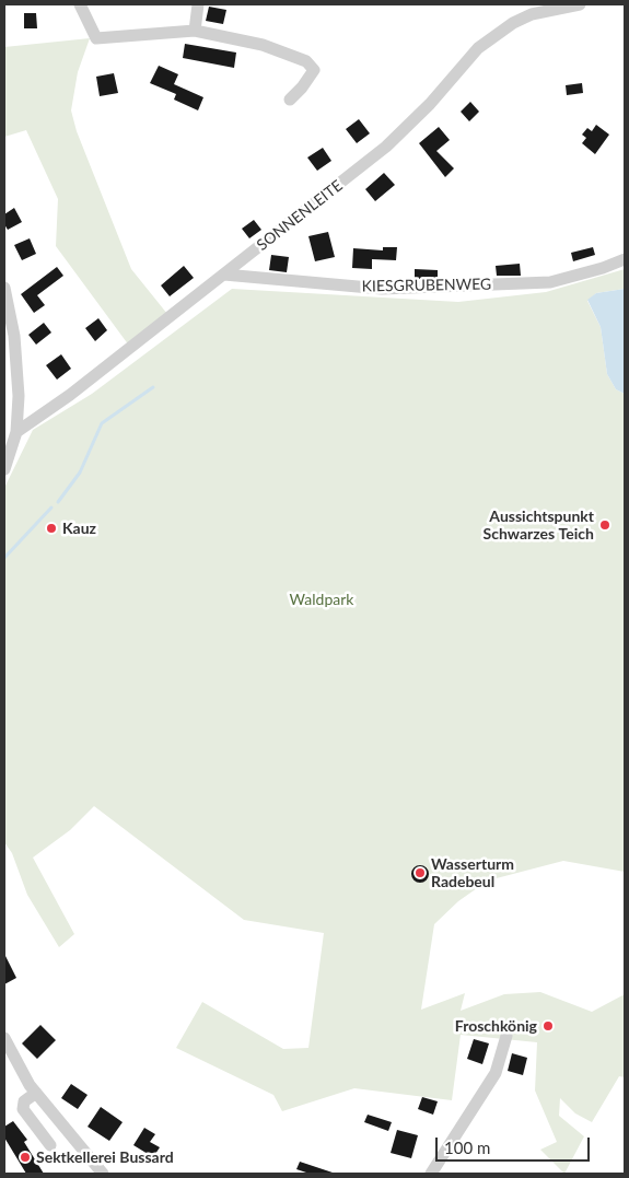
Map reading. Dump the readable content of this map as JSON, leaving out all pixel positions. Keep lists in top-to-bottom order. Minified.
{"streets":{"street":["SONNENLEITE","KIESGRUBENWEG"]},"crossings":[["SONNENLEITE","KIESGRUBENWEG"]],"parks":["Waldpark"],"places":["Aussichtspunkt Schwarzes Teich","Kauz","Wasserturm Radebeul","Froschkönig","Sektkellerei Bussard"],"scale_bar":"100 m"}
